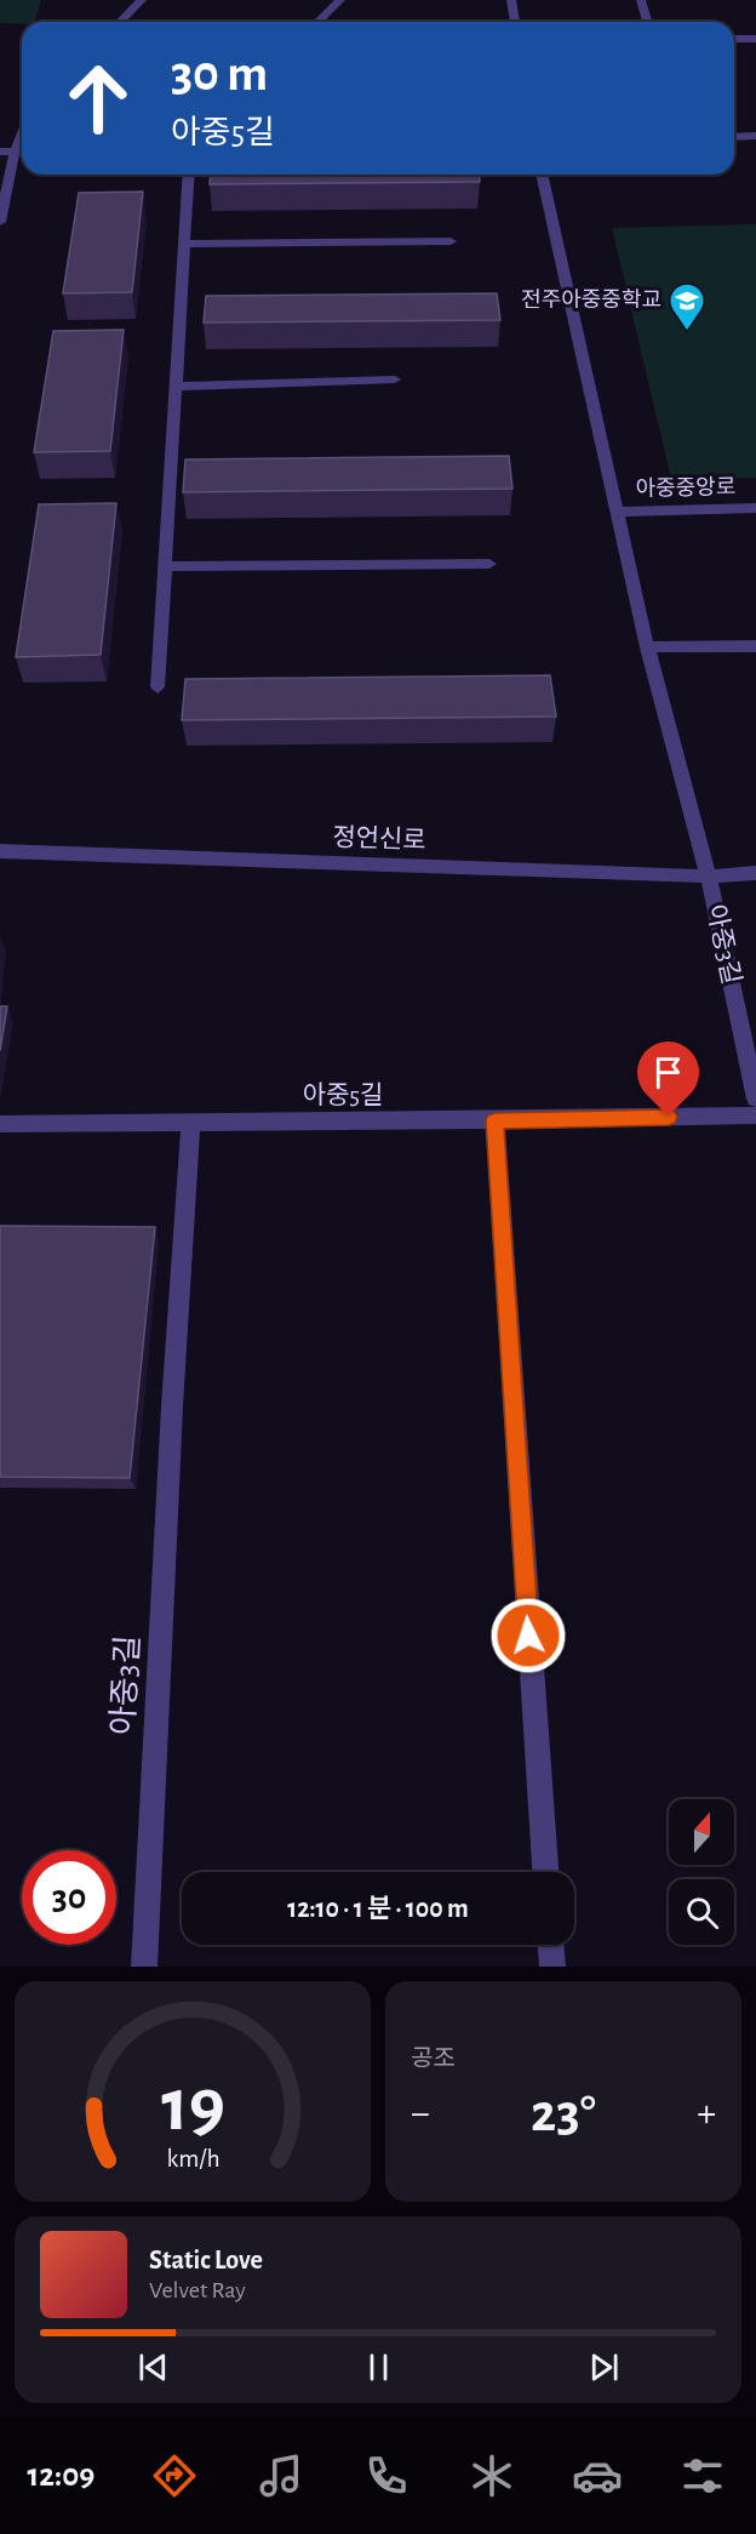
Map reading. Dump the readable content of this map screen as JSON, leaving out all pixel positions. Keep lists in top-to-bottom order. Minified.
{"streets":{"street":["아중중앙로","정언신로","아중3길","아중5길"]},"crossings":[["아중중앙로","아중3길"],["정언신로","아중3길"],["아중3길","아중5길"]],"places":{"school or university":["전주아중중학교"]},"north":"top","page":{"turn":["30 m","아중5길"],"limit":"30","trip":"12:10 · 1 분 · 100 m","tile":"공조","heat":["−","23°","+"],"song":["Static Love","Velvet Ray"],"tabs":"12:09","gauge":["19","km/h"]}}
